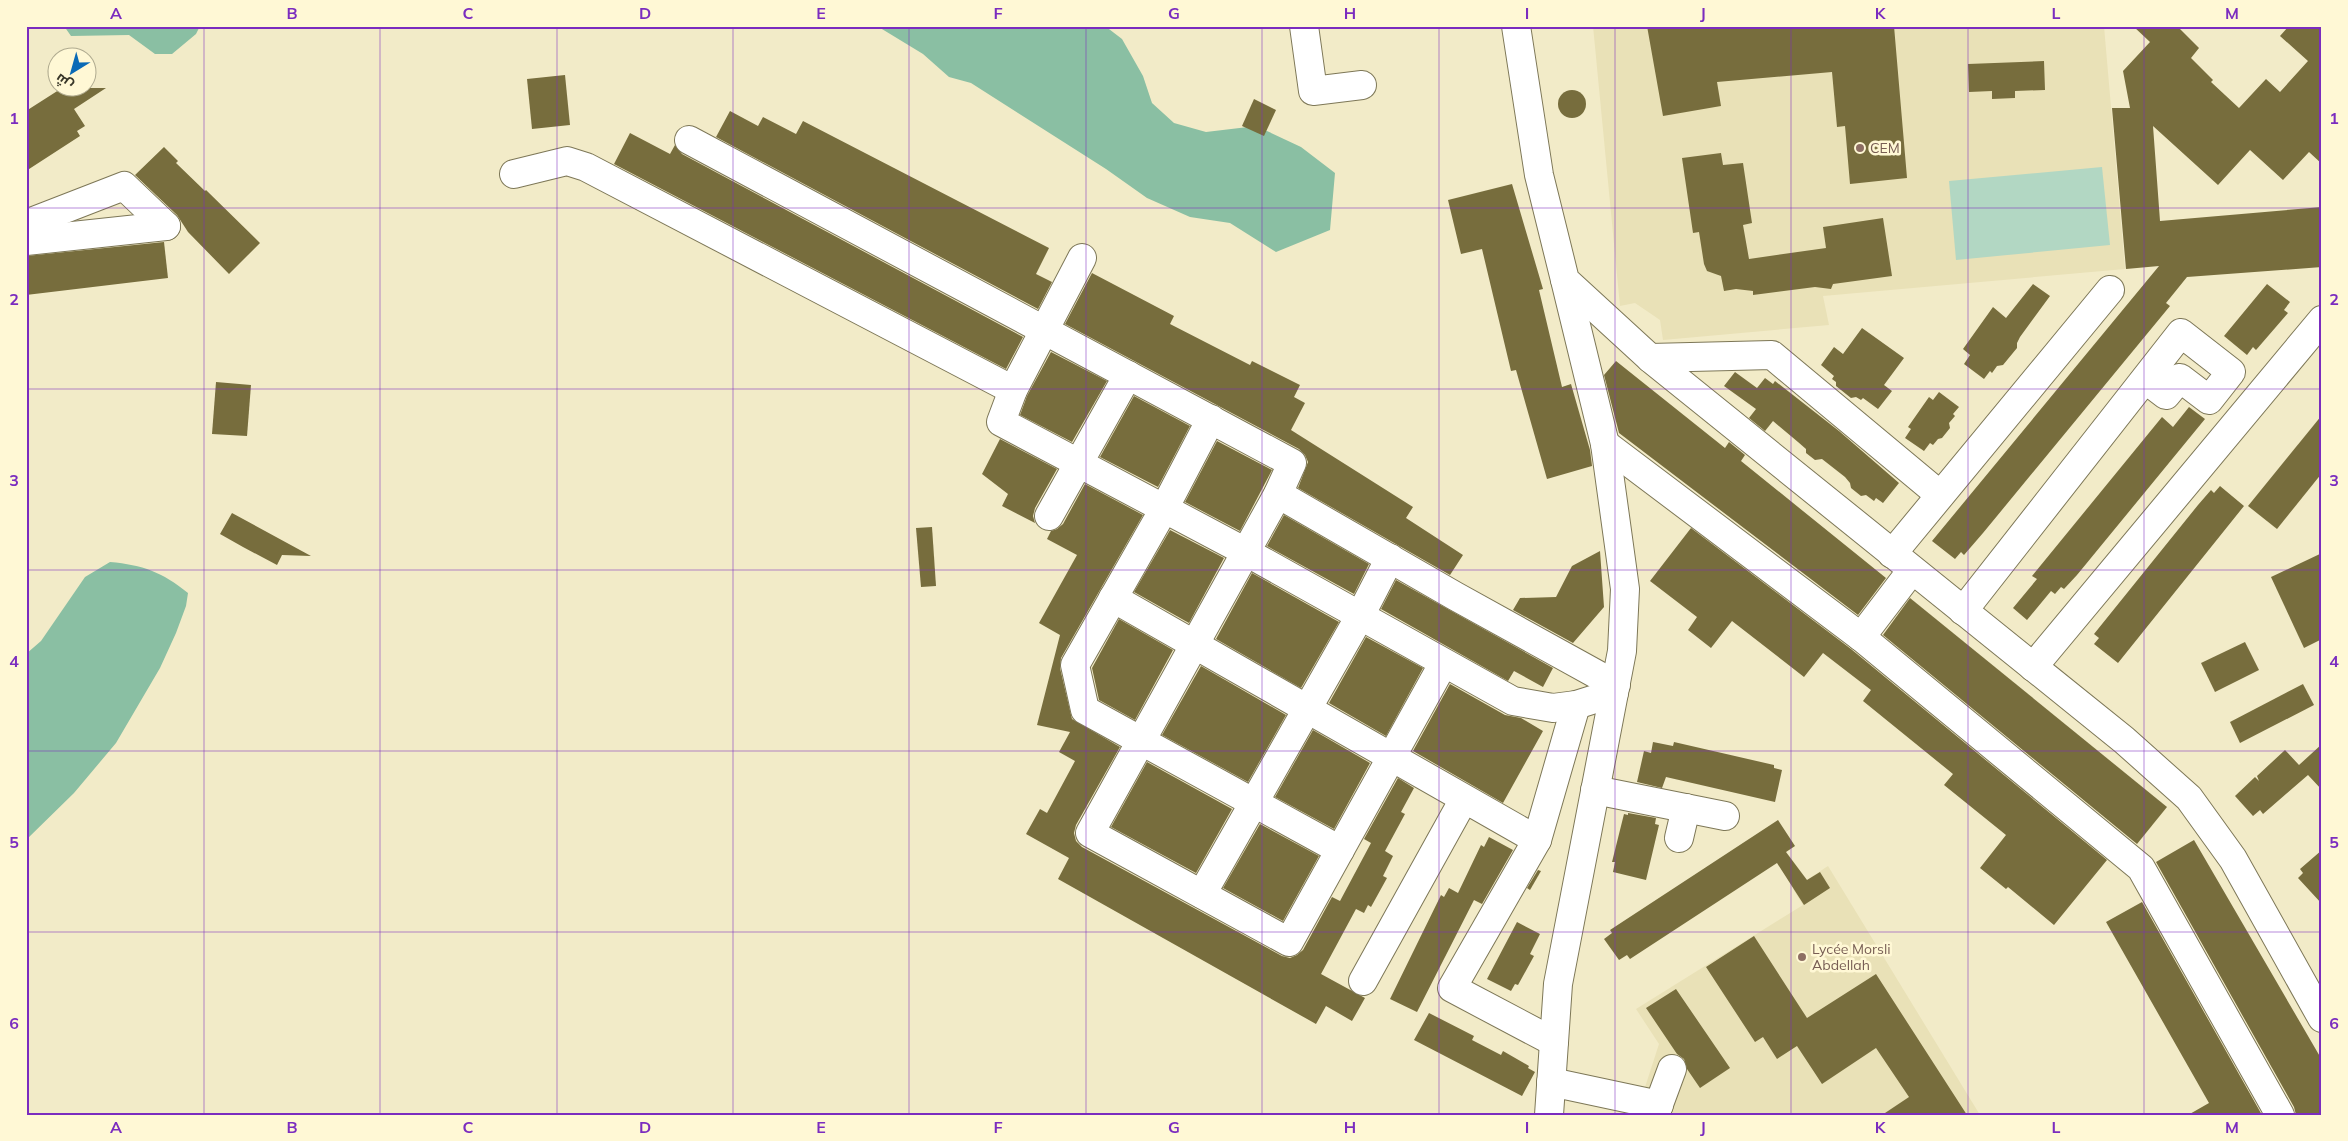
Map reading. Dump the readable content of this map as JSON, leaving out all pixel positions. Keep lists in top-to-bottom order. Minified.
{"places":["CEM","Lycée Morsli Abdellah"],"north":"bottom left","grid":{"columns":["A","B","C","D","E","F","G","H","I","J","K","L","M"],"rows":["1","2","3","4","5","6"]}}
